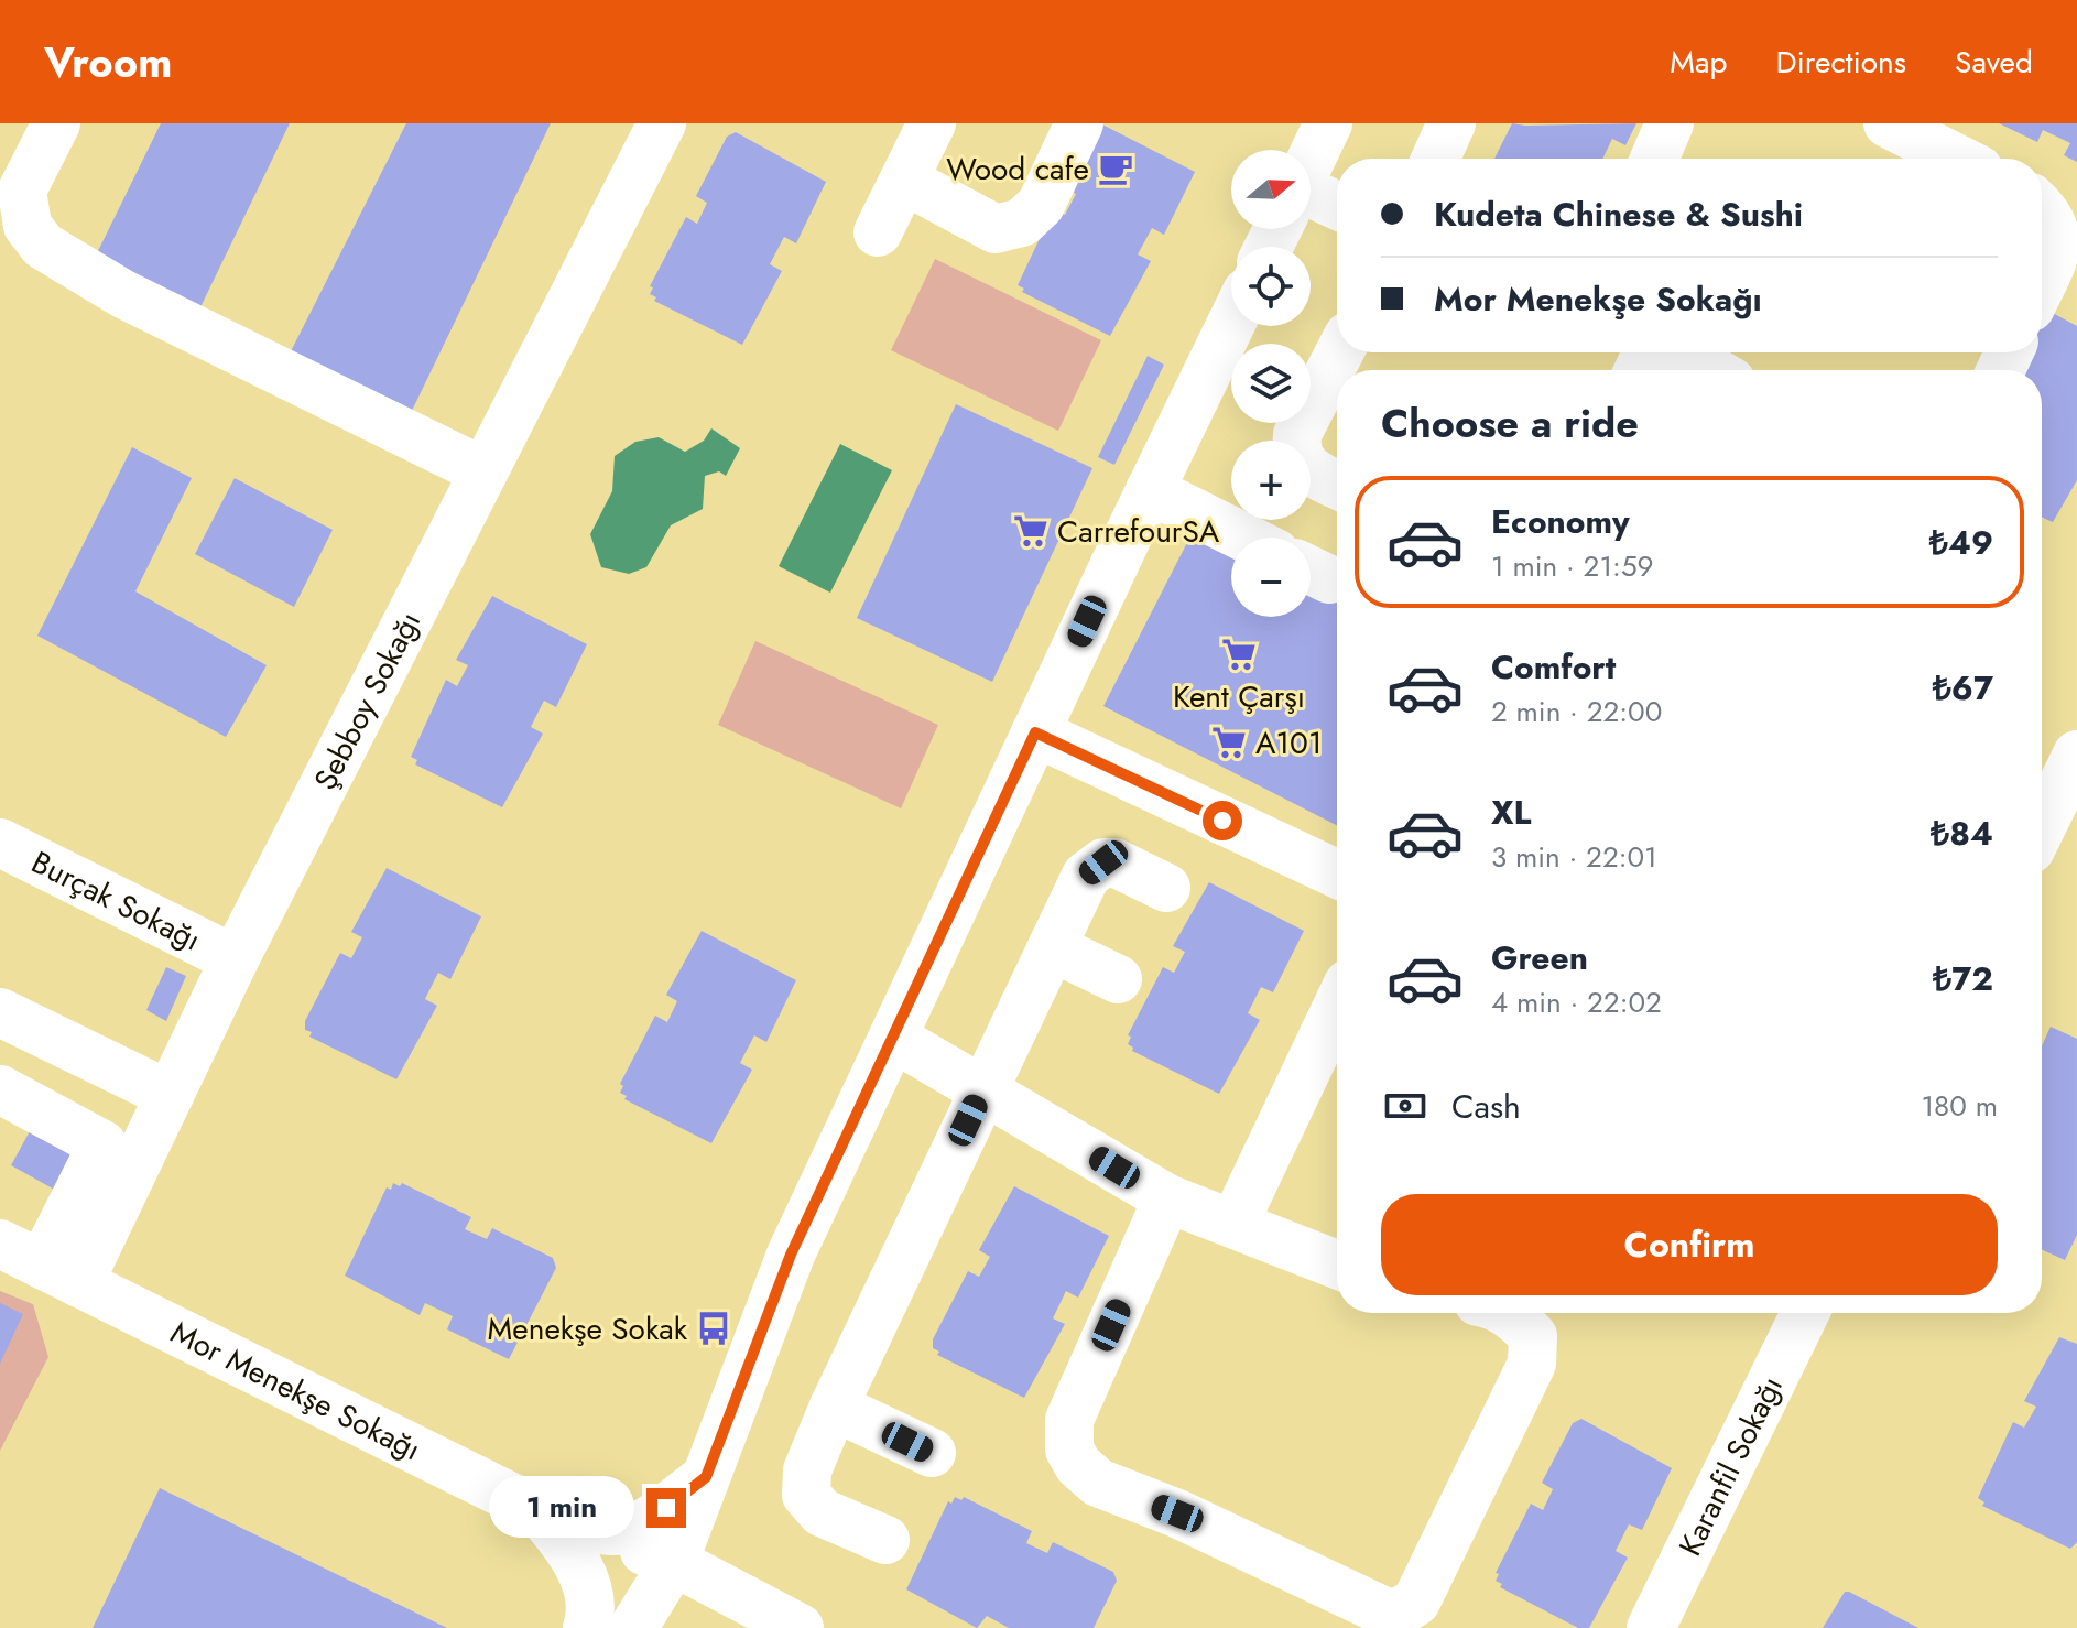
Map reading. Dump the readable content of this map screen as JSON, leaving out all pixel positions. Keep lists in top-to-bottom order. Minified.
{"streets":{"street":["Şebboy Sokağı","Burçak Sokağı","Mor Menekşe Sokağı","Karanfil Sokağı"]},"crossings":[["Şebboy Sokağı","Burçak Sokağı"],["Şebboy Sokağı","Mor Menekşe Sokağı"]],"places":{"cafe":["Wood cafe"],"supermarket":["CarrefourSA","Kent Çarşı","A101"],"bus stop":["Menekşe Sokak"]},"north":"right","page":{"header":"Vroom","nav":["Map","Directions","Saved"],"map_buttons":["+","−"],"banner":["Kudeta Chinese & Sushi","Mor Menekşe Sokağı"],"heading":"Choose a ride","list":[{"name":"Economy","note":"1 min · 21:59","value":"₺49"},{"name":"Comfort","note":"2 min · 22:00","value":"₺67"},{"name":"XL","note":"3 min · 22:01","value":"₺84"},{"name":"Green","note":"4 min · 22:02","value":"₺72"}],"pay":["Cash","180 m"],"buttons":"Confirm","bubble":"1 min"}}
